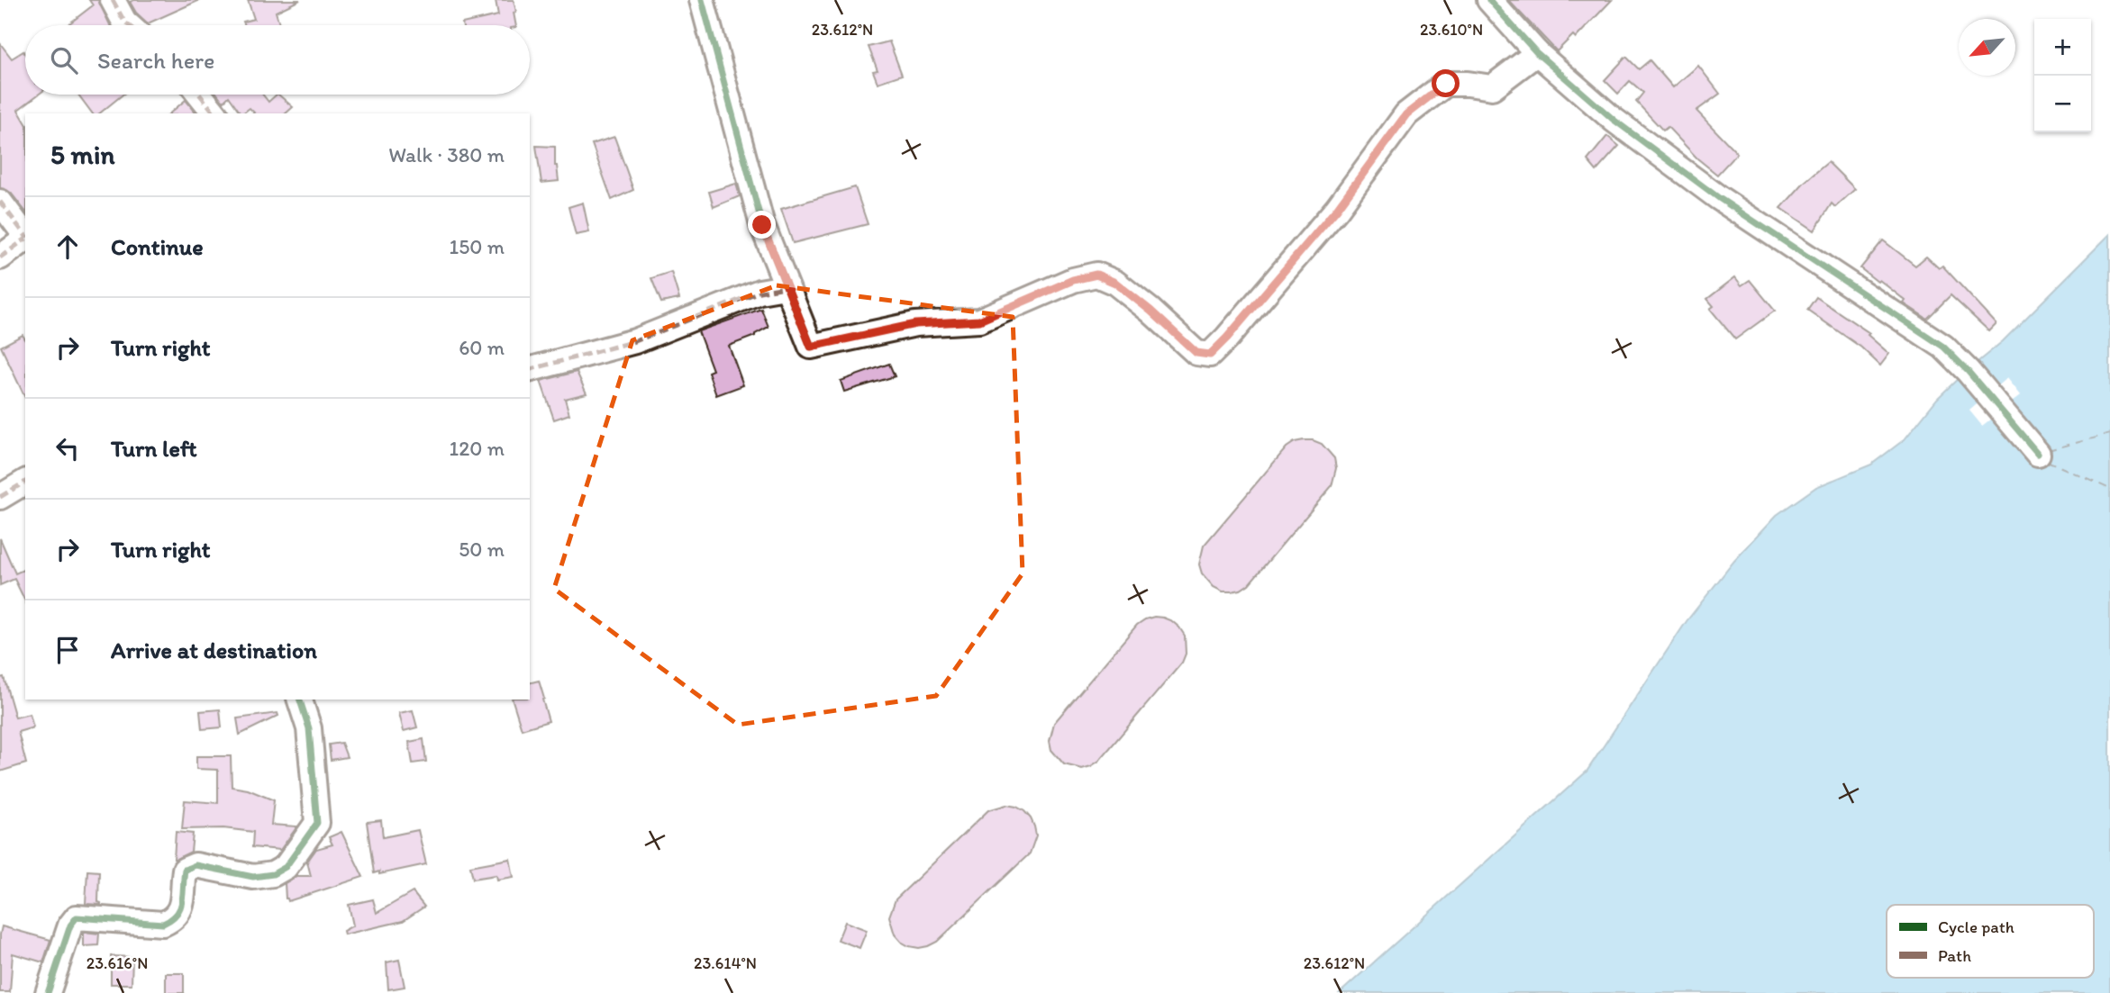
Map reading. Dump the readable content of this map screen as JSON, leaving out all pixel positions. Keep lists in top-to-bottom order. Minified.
{"legend":["Cycle path","Path"],"north":"bottom left","page":{"map_buttons":["+","−"],"search":"Search here","heading":["5 min","Walk · 380 m"],"list":[["Continue","150 m"],["Turn right","60 m"],["Turn left","120 m"],["Turn right","50 m"],"Arrive at destination"]},"coordinates":["23.612°N","23.610°N","23.616°N","23.614°N"]}
